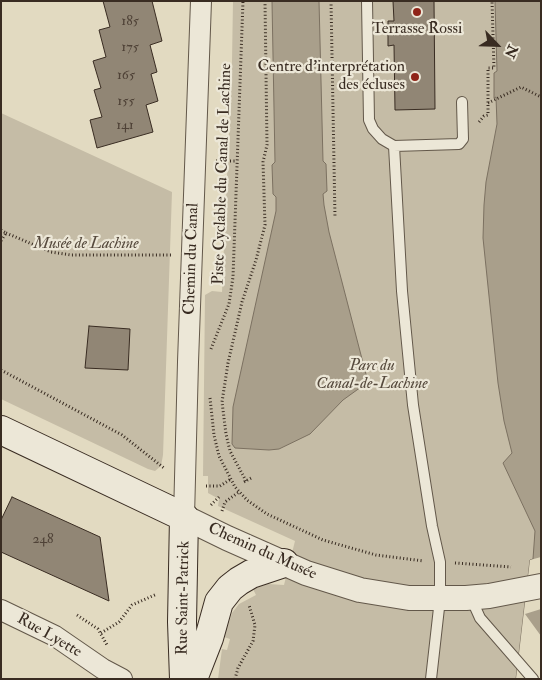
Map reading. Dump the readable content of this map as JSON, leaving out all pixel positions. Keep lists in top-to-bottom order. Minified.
{"streets":{"main road":["Chemin du Musée","Rue Saint-Patrick"],"street":["Chemin du Canal","Rue Lyette"],"path":["Piste Cyclable du Canal de Lachine"]},"crossings":[["Chemin du Canal","Chemin du Musée"],["Chemin du Canal","Rue Saint-Patrick"],["Chemin du Musée","Rue Saint-Patrick"]],"parks":["Musée de Lachine","Parc du Canal-de-Lachine"],"places":["Terrasse Rossi","Centre d’interprétation des écluses"],"house_numbers":["185","175","165","155","141","248"],"north":"bottom right"}
